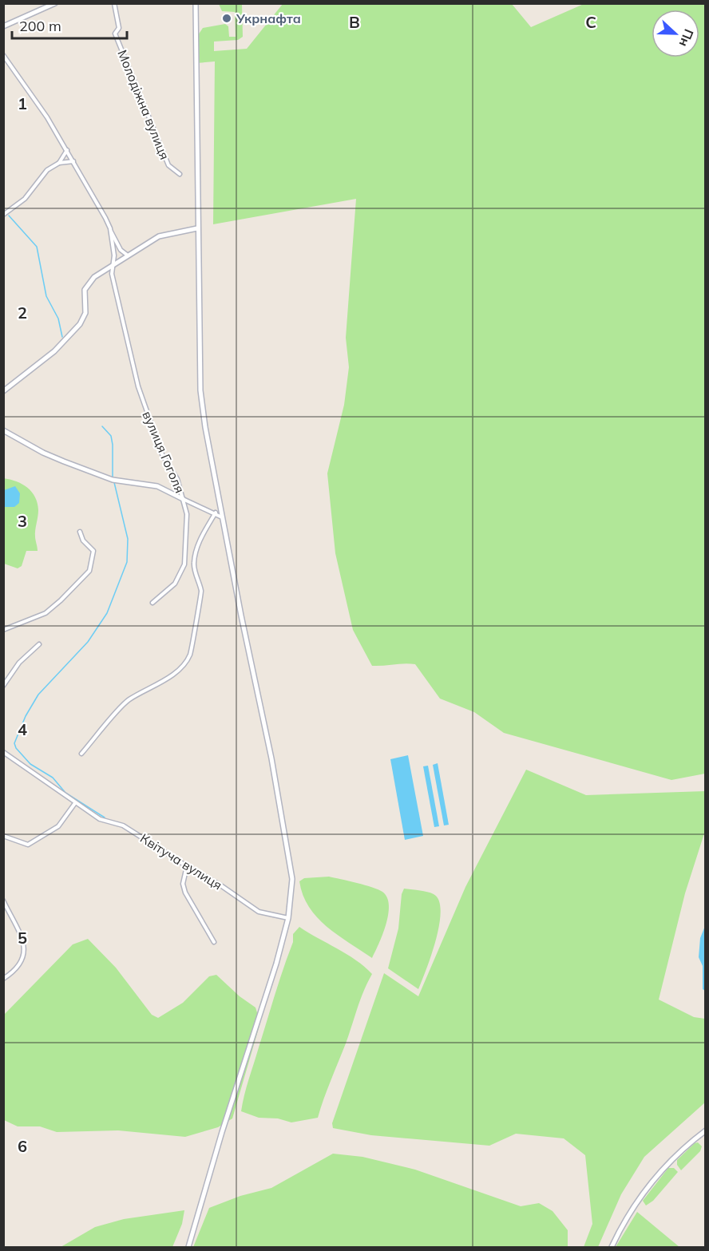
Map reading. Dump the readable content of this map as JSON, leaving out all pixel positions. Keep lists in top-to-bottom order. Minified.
{"streets":{"street":["Молодіжна вулиця","вулиця Гоголя","Квітуча вулиця"]},"places":["Укрнафта"],"scale_bar":"200 m","north":"right","grid":{"columns":["B","C"],"rows":["1","2","3","4","5","6"]}}
